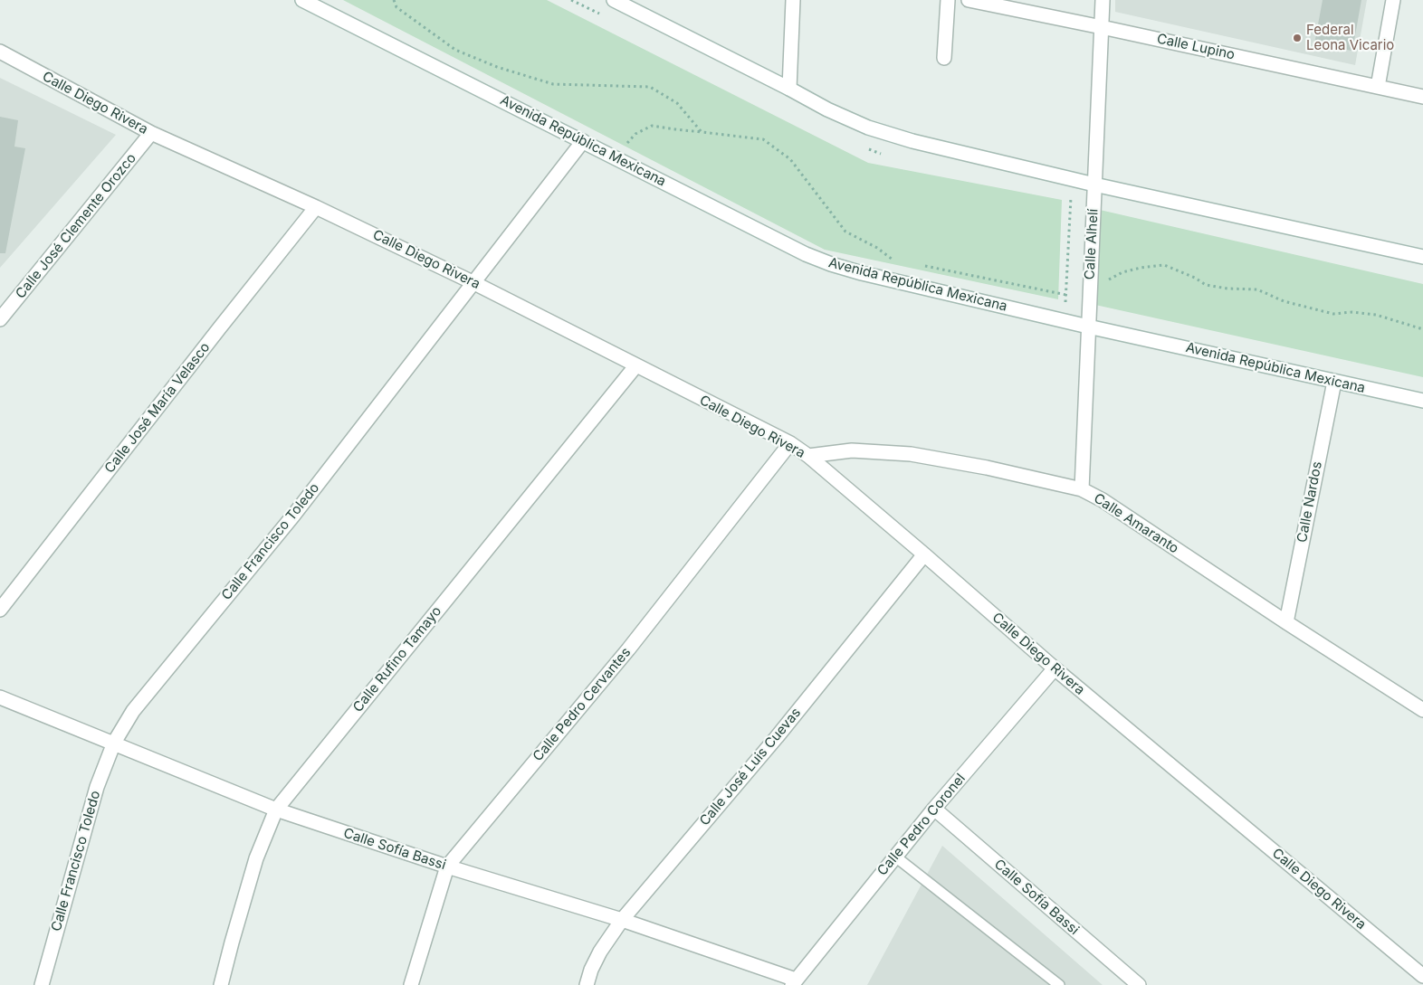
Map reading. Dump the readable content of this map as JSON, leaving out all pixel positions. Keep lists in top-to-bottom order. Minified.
{"streets":{"street":["Calle Lupino","Calle Diego Rivera","Avenida República Mexicana","Calle José Clemente Orozco","Calle Alhelí","Calle José María Velasco","Calle Nardos","Calle Amaranto","Calle Francisco Toledo","Calle Rufino Tamayo","Calle Pedro Cervantes","Calle José Luis Cuevas","Calle Pedro Coronel","Calle Sofía Bassi"]},"crossings":[["Calle Lupino","Calle Alhelí"],["Calle Diego Rivera","Calle José Clemente Orozco"],["Calle Diego Rivera","Calle José María Velasco"],["Calle Diego Rivera","Calle Amaranto"],["Calle Diego Rivera","Calle Francisco Toledo"],["Calle Diego Rivera","Calle Rufino Tamayo"],["Calle Diego Rivera","Calle Pedro Cervantes"],["Calle Diego Rivera","Calle José Luis Cuevas"],["Calle Diego Rivera","Calle Pedro Coronel"],["Avenida República Mexicana","Calle Alhelí"],["Avenida República Mexicana","Calle Nardos"],["Avenida República Mexicana","Calle Francisco Toledo"],["Calle Alhelí","Calle Amaranto"],["Calle Nardos","Calle Amaranto"],["Calle Francisco Toledo","Calle Sofía Bassi"],["Calle Rufino Tamayo","Calle Sofía Bassi"],["Calle Pedro Cervantes","Calle Sofía Bassi"],["Calle José Luis Cuevas","Calle Sofía Bassi"],["Calle Pedro Coronel","Calle Sofía Bassi"]],"places":["Federal Leona Vicario"]}
